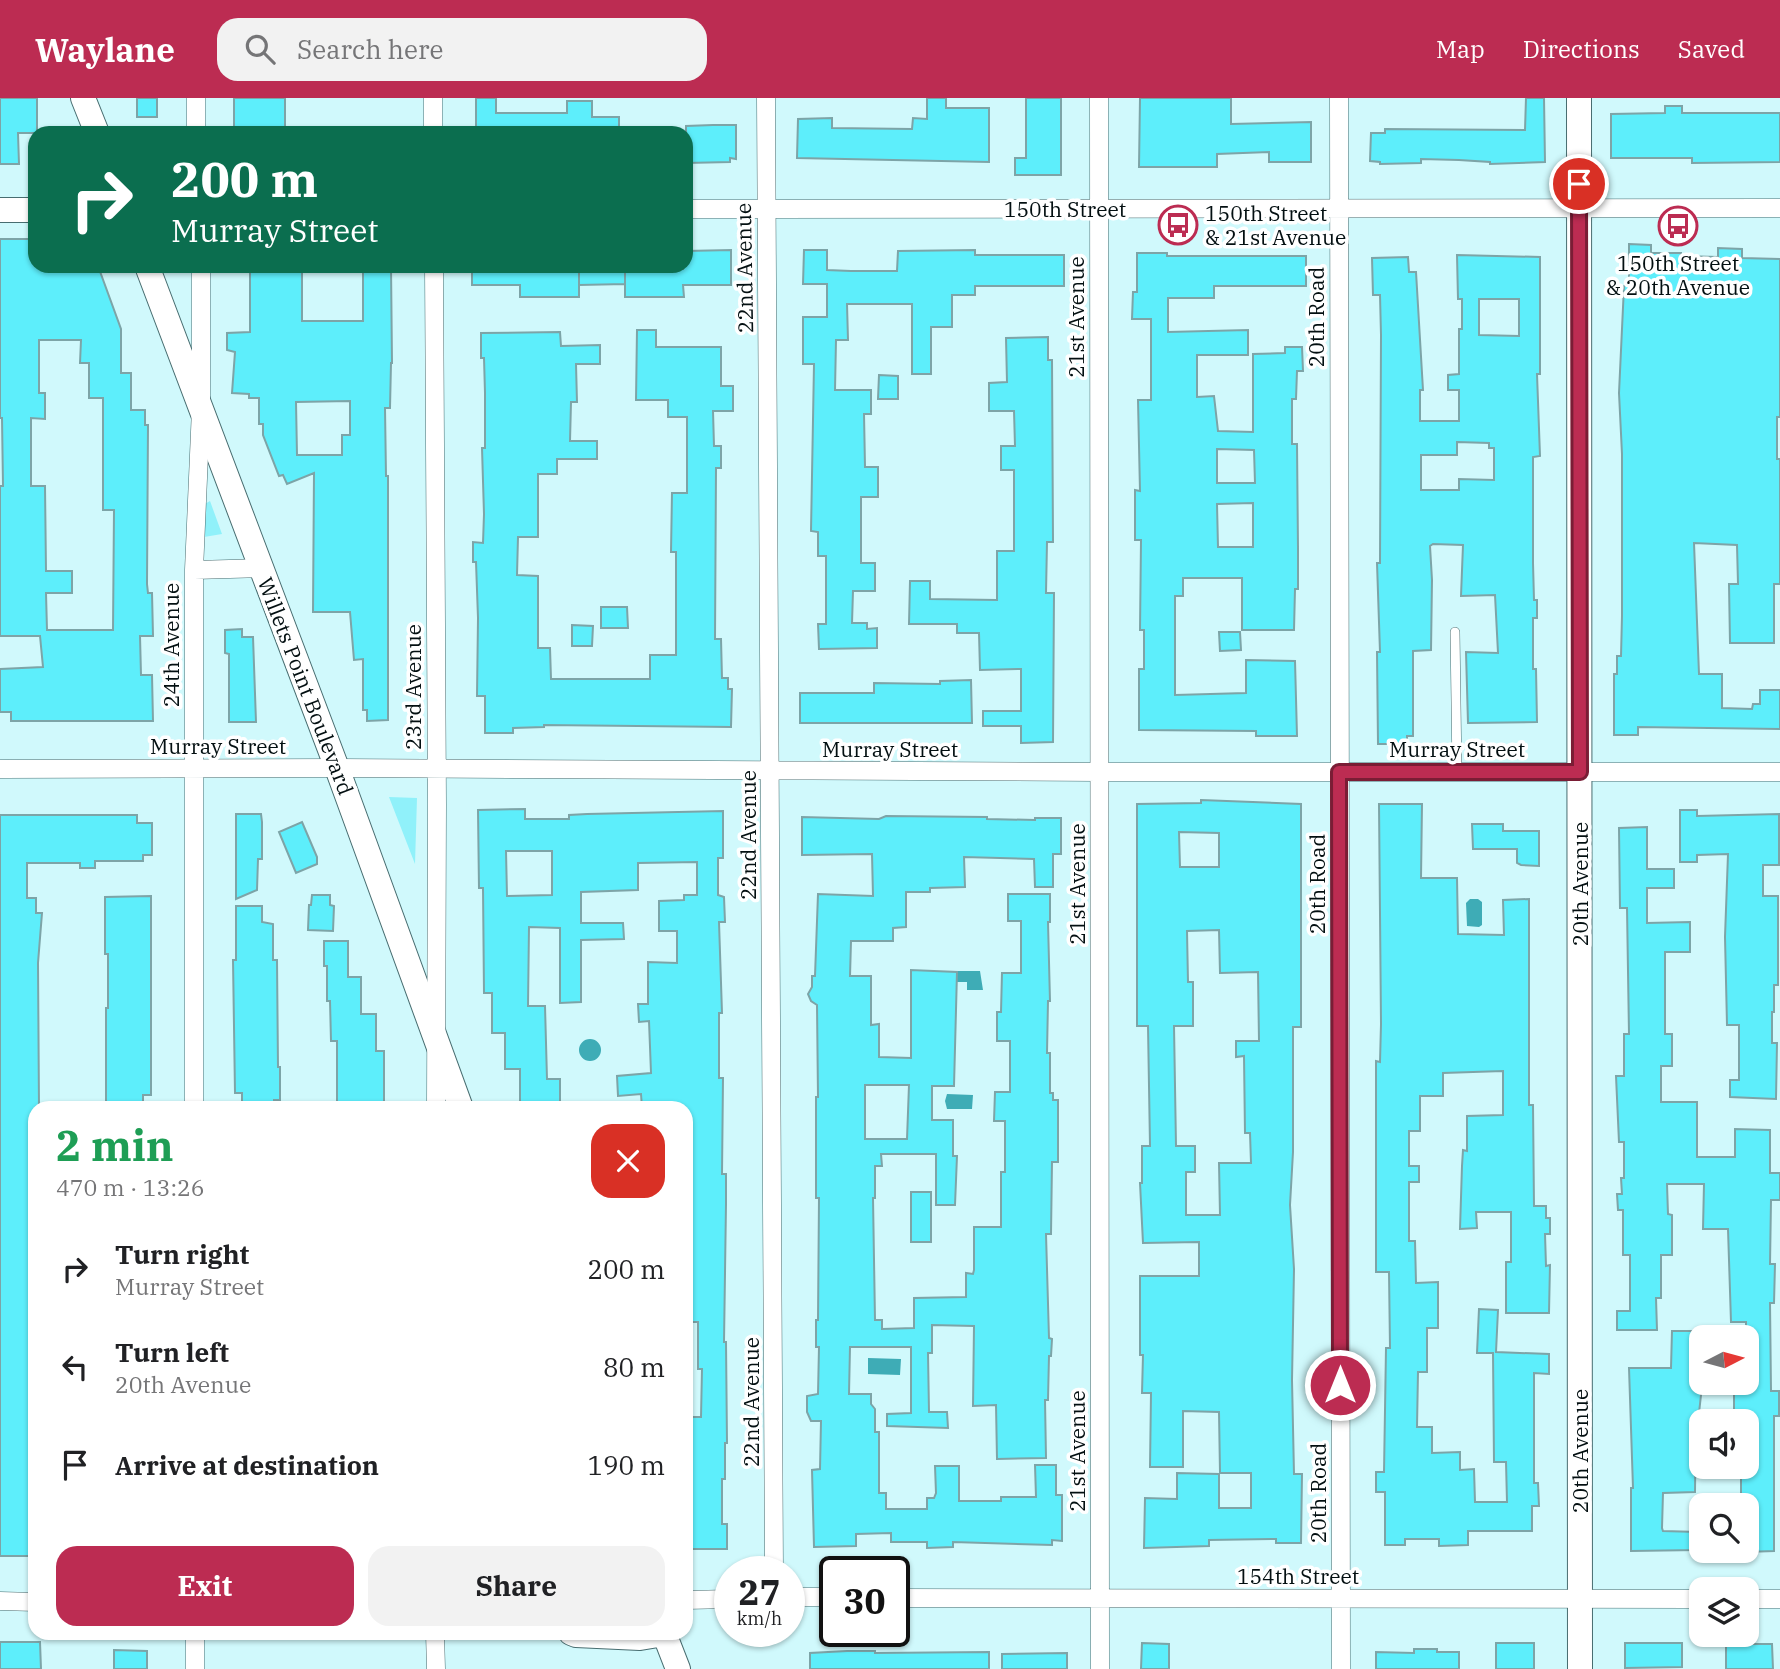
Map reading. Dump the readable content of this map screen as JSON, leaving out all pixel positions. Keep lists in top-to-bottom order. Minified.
{"streets":{"street":["150th Street","22nd Avenue","21st Avenue","20th Road","24th Avenue","Willets Point Boulevard","23rd Avenue","Murray Street","20th Avenue","154th Street"]},"crossings":[["150th Street","22nd Avenue"],["150th Street","21st Avenue"],["150th Street","20th Road"],["150th Street","20th Avenue"],["22nd Avenue","Murray Street"],["21st Avenue","Murray Street"],["21st Avenue","154th Street"],["20th Road","Murray Street"],["20th Road","154th Street"],["24th Avenue","Willets Point Boulevard"],["24th Avenue","Murray Street"],["Willets Point Boulevard","23rd Avenue"],["Willets Point Boulevard","Murray Street"],["23rd Avenue","Murray Street"],["Murray Street","20th Avenue"],["20th Avenue","154th Street"]],"places":{"bus stop":["150th Street & 21st Avenue","150th Street & 20th Avenue"]},"north":"right","page":{"header":"Waylane","search":"Search here","nav":["Map","Directions","Saved"],"turn":["200 m","Murray Street"],"heading":["2 min","470 m · 13:26"],"list":[{"name":"Turn right","note":"Murray Street","value":"200 m"},{"name":"Turn left","note":"20th Avenue","value":"80 m"},{"name":"Arrive at destination","value":"190 m"}],"buttons":["Exit","Share"],"speed":"27 km/h","limit":"30"}}
